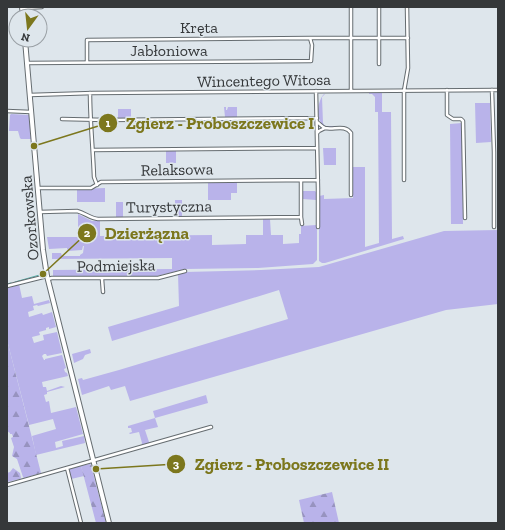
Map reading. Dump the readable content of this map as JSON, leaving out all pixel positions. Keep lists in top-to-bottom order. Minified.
{"streets":{"main road":["Ozorkowska"],"street":["Kręta","Jabłoniowa","Wincentego Witosa","Relaksowa","Turystyczna","Podmiejska"]},"crossings":[["Kręta","Jabłoniowa"],["Jabłoniowa","Ozorkowska"],["Wincentego Witosa","Ozorkowska"],["Relaksowa","Ozorkowska"],["Turystyczna","Ozorkowska"],["Ozorkowska","Podmiejska"]],"places":["Zgierz - Proboszczewice I","Dzierżązna","Zgierz - Proboszczewice II"],"north":"bottom"}
